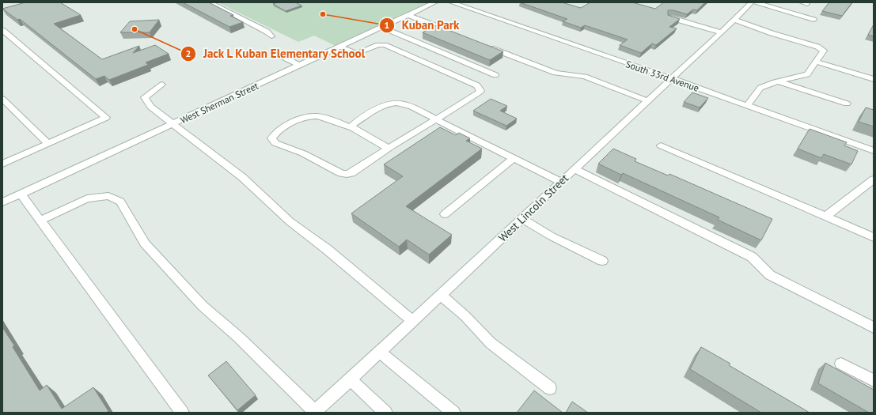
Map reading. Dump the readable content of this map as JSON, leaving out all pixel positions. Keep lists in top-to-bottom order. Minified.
{"streets":{"street":["South 33rd Avenue","West Sherman Street","West Lincoln Street"]},"crossings":[["South 33rd Avenue","West Lincoln Street"]],"places":["Kuban Park","Jack L Kuban Elementary School"]}
